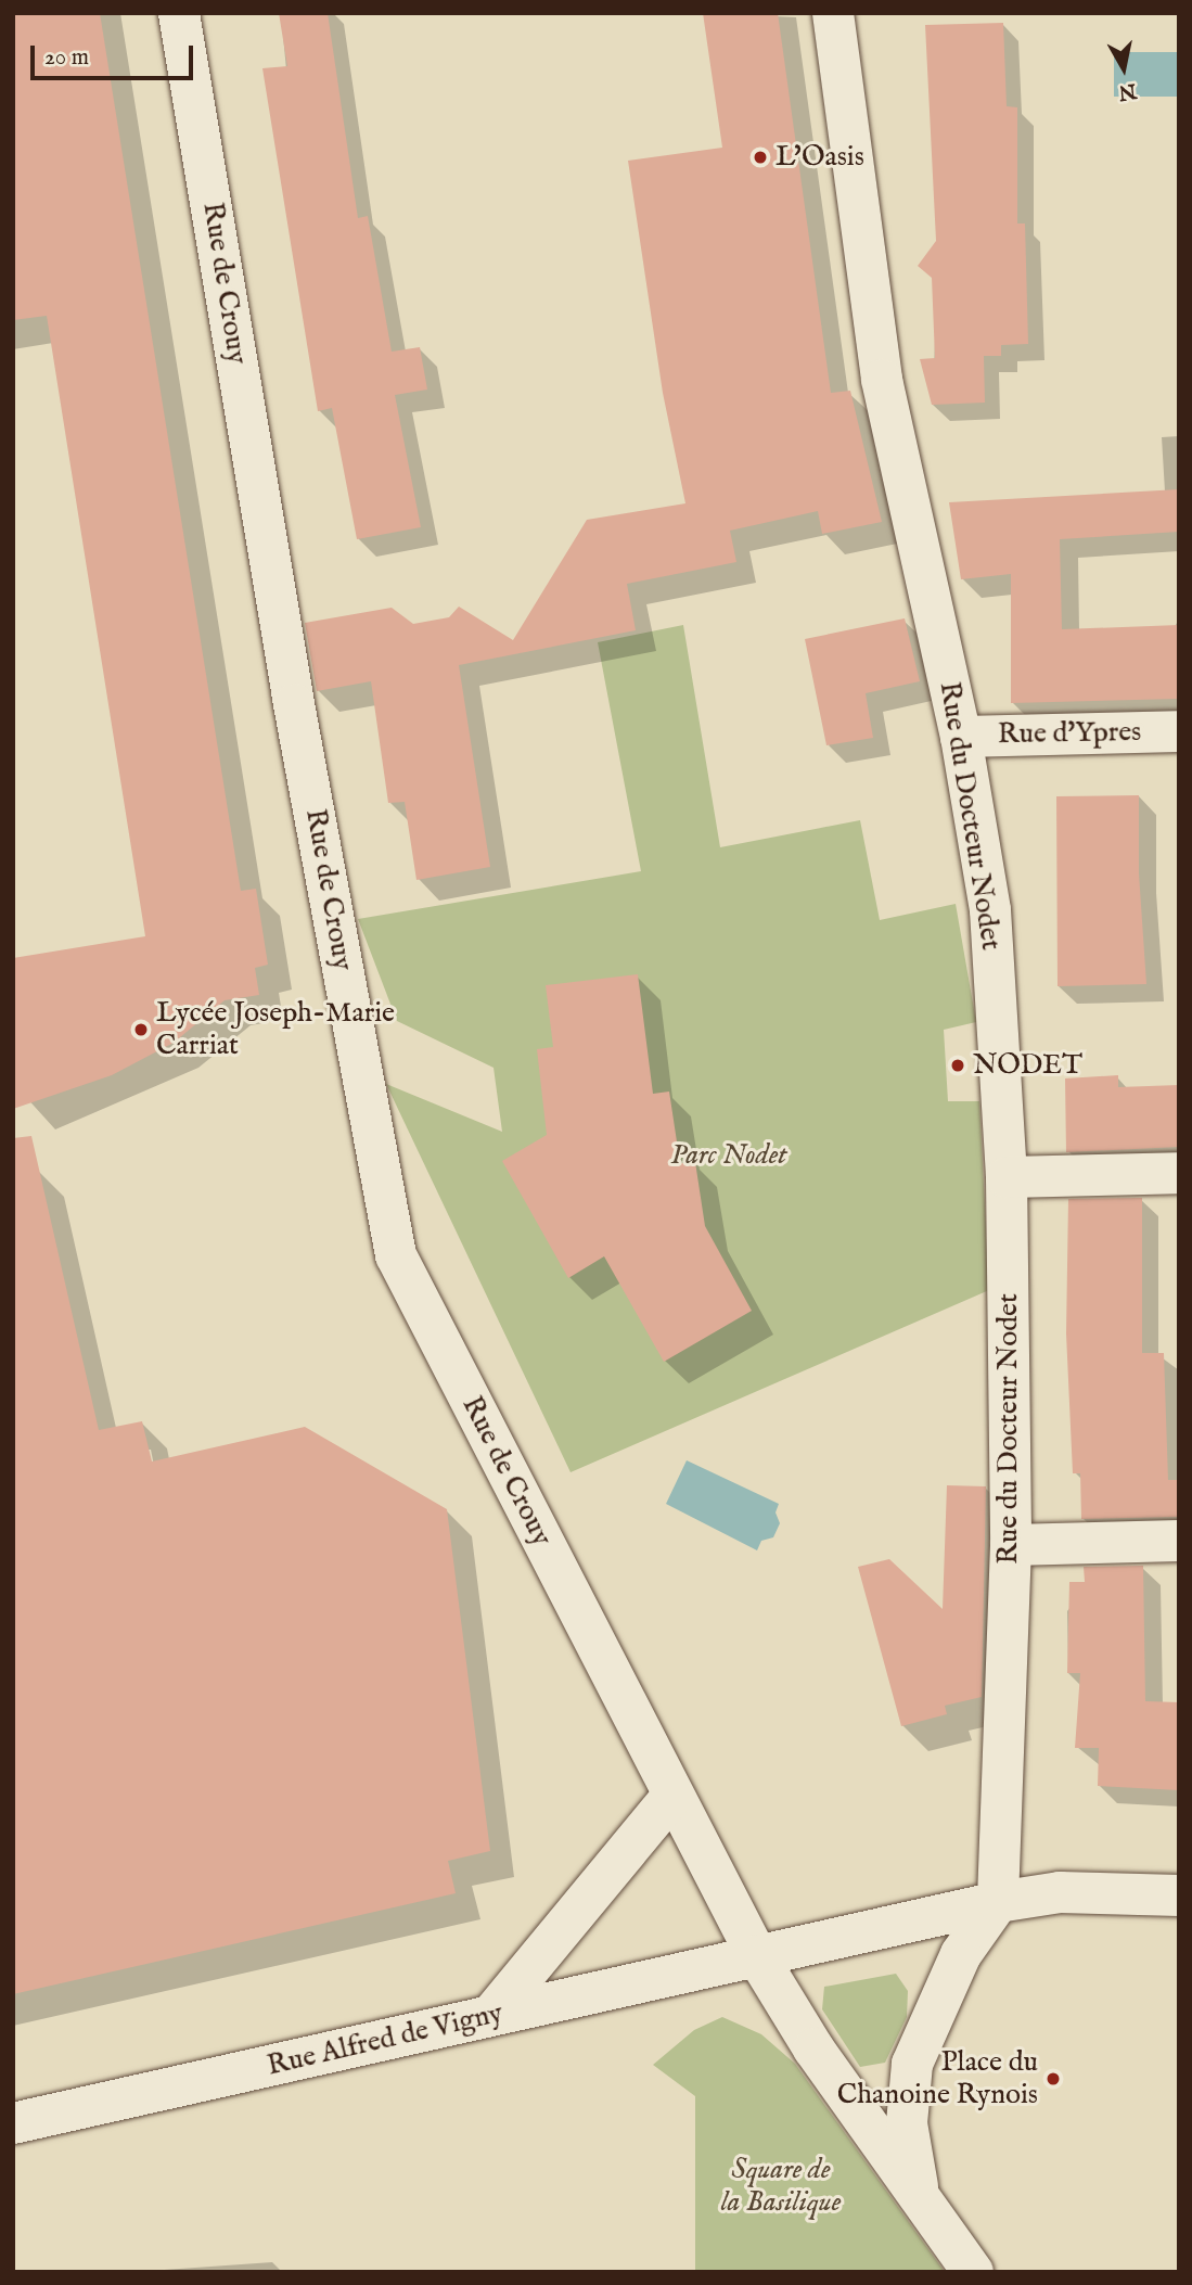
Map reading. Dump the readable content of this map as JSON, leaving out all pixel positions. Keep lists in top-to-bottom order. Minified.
{"streets":{"street":["Rue de Crouy","Rue d'Ypres","Rue du Docteur Nodet","Rue Alfred de Vigny"]},"crossings":[["Rue de Crouy","Rue Alfred de Vigny"],["Rue d'Ypres","Rue du Docteur Nodet"],["Rue du Docteur Nodet","Rue Alfred de Vigny"]],"parks":["Parc Nodet","Square de la Basilique"],"places":["L'Oasis","Lycée Joseph-Marie Carriat","NODET","Place du Chanoine Rynois"],"scale_bar":"20 m","north":"bottom"}
